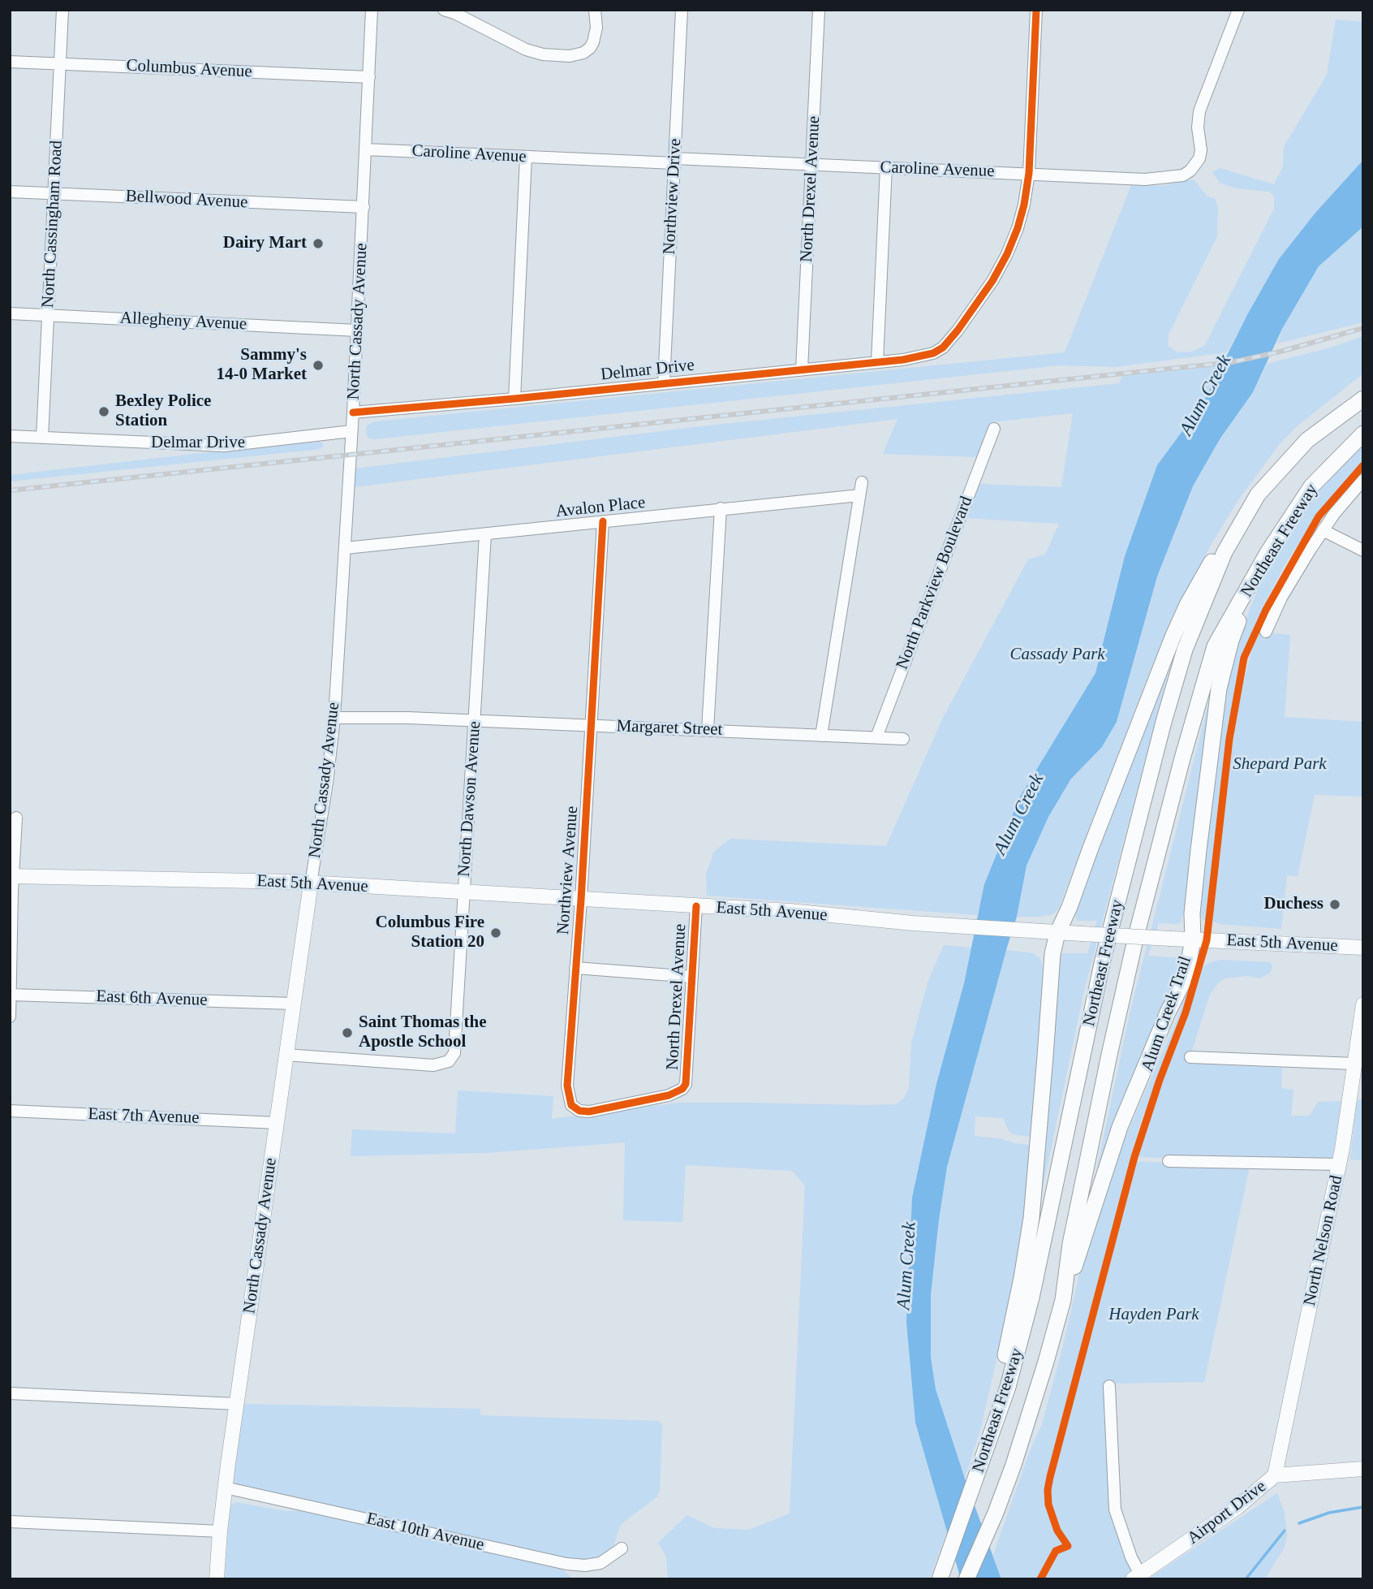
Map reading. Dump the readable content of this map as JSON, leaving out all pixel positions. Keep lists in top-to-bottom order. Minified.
{"streets":{"highway":["Northeast Freeway"],"main road":["North Cassady Avenue","East 5th Avenue","North Nelson Road","Airport Drive"],"street":["Columbus Avenue","Caroline Avenue","North Drexel Avenue","Northview Drive","Bellwood Avenue","North Cassingham Road","Allegheny Avenue","Delmar Drive","Avalon Place","North Parkview Boulevard","Margaret Street","North Dawson Avenue","Northview Avenue","East 6th Avenue","East 7th Avenue","East 10th Avenue"],"cycle path":["Alum Creek Trail"]},"crossings":[["Columbus Avenue","North Cassingham Road"],["Columbus Avenue","North Cassady Avenue"],["Caroline Avenue","North Drexel Avenue"],["Caroline Avenue","Northview Drive"],["Caroline Avenue","North Cassady Avenue"],["Caroline Avenue","Delmar Drive"],["North Drexel Avenue","Delmar Drive"],["North Drexel Avenue","Northview Avenue"],["North Drexel Avenue","East 5th Avenue"],["Northview Drive","Delmar Drive"],["Bellwood Avenue","North Cassingham Road"],["Bellwood Avenue","North Cassady Avenue"],["North Cassingham Road","Allegheny Avenue"],["North Cassingham Road","Delmar Drive"],["Allegheny Avenue","North Cassady Avenue"],["North Cassady Avenue","Delmar Drive"],["North Cassady Avenue","Avalon Place"],["North Cassady Avenue","Margaret Street"],["North Cassady Avenue","North Dawson Avenue"],["North Cassady Avenue","East 5th Avenue"],["North Cassady Avenue","East 6th Avenue"],["North Cassady Avenue","East 7th Avenue"],["North Cassady Avenue","East 10th Avenue"],["Avalon Place","North Dawson Avenue"],["Avalon Place","Northview Avenue"],["North Parkview Boulevard","Margaret Street"],["Margaret Street","North Dawson Avenue"],["Margaret Street","Northview Avenue"],["North Dawson Avenue","East 5th Avenue"],["Northview Avenue","East 5th Avenue"],["North Nelson Road","Airport Drive"]],"water":["Alum Creek"],"parks":["Cassady Park","Shepard Park","Hayden Park"],"places":["Dairy Mart","Sammy's 14-0 Market","Bexley Police Station","Duchess","Columbus Fire Station 20","Saint Thomas the Apostle School"]}
